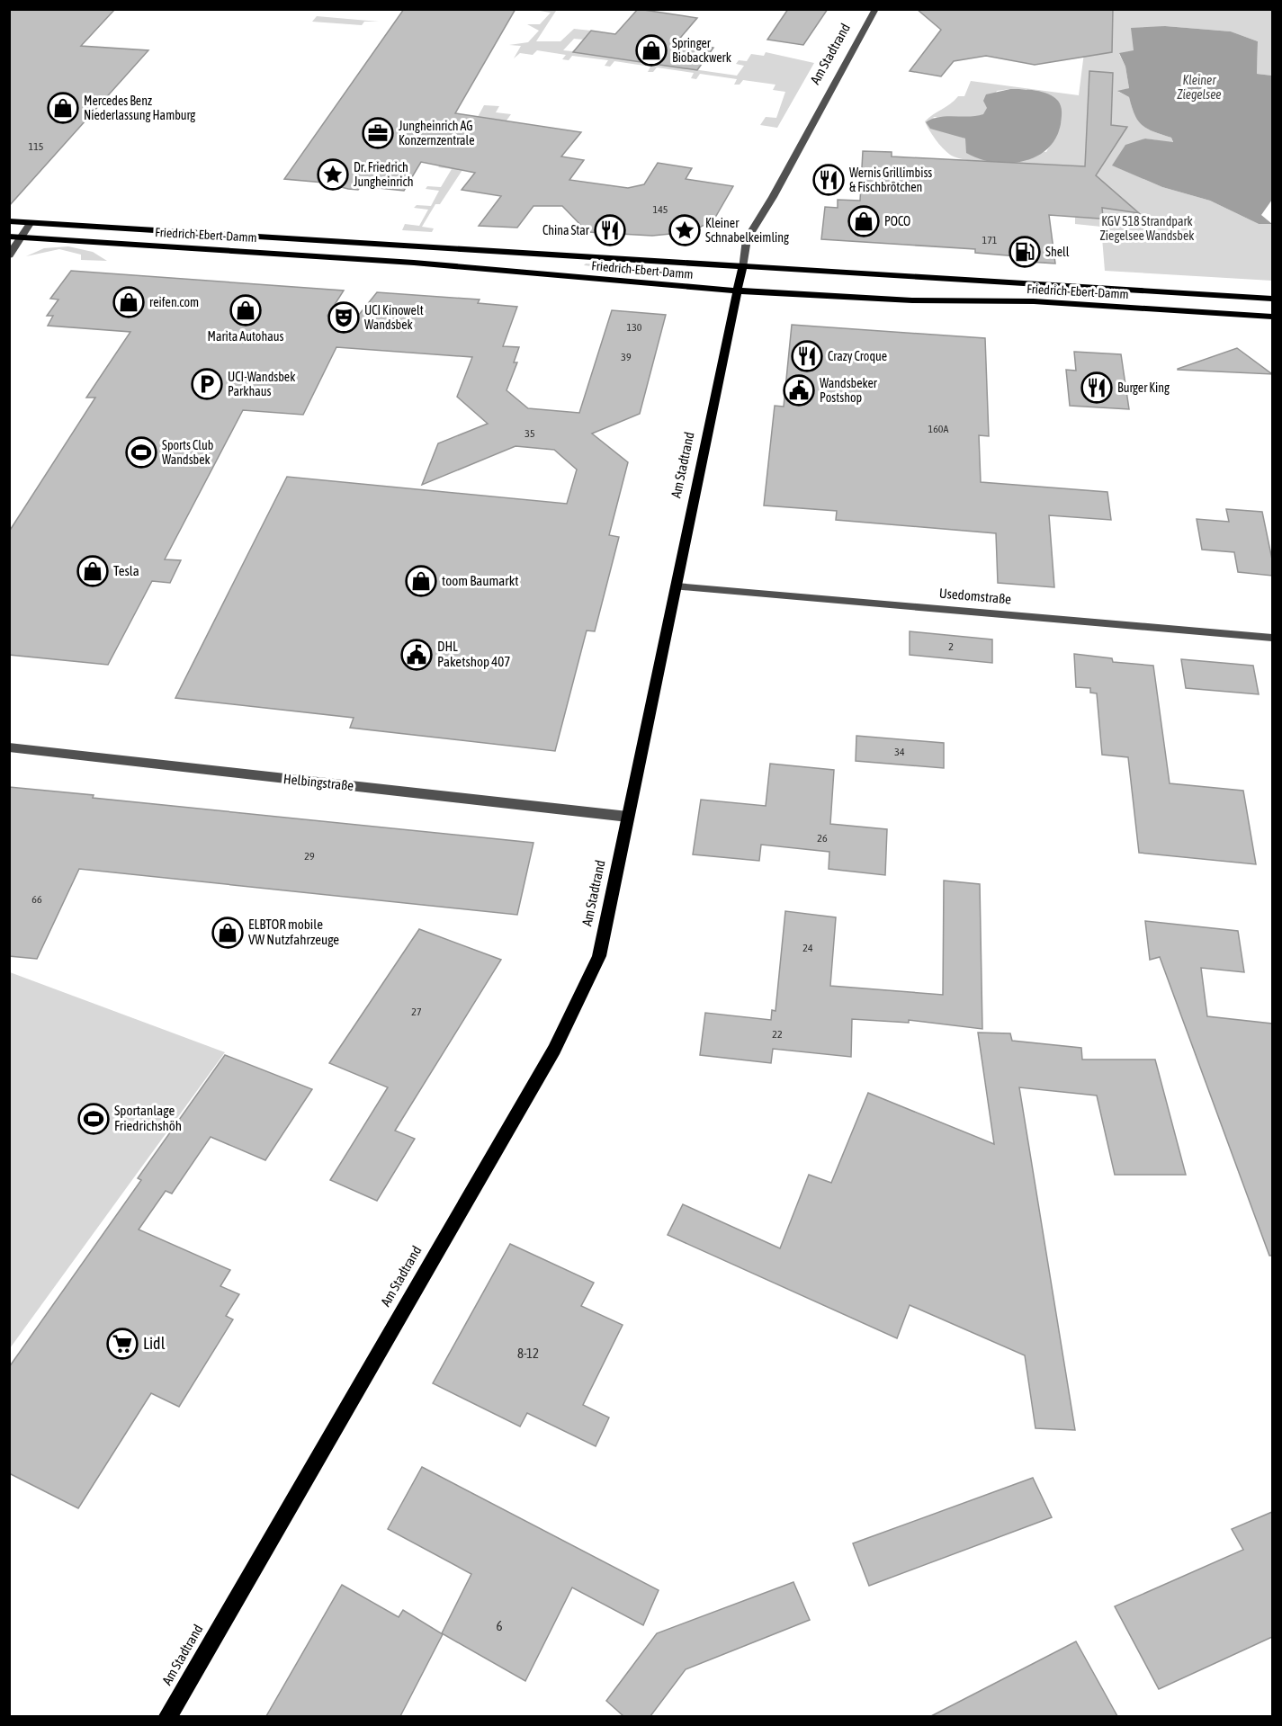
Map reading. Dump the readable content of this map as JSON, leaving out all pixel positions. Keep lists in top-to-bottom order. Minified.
{"streets":{"main road":["Am Stadtrand","Friedrich-Ebert-Damm"],"street":["Usedomstraße","Helbingstraße"]},"crossings":[["Am Stadtrand","Friedrich-Ebert-Damm"],["Am Stadtrand","Usedomstraße"],["Am Stadtrand","Helbingstraße"]],"water":["Kleiner Ziegelsee"],"parks":["KGV 518 Strandpark Ziegelsee Wandsbek"],"places":{"shop":["Springer Biobackwerk","Mercedes Benz Niederlassung Hamburg","POCO","reifen.com","Marita Autohaus","Tesla","toom Baumarkt","ELBTOR mobile VW Nutzfahrzeuge"],"office":["Jungheinrich AG Konzernzentrale"],"place":["Dr. Friedrich Jungheinrich","Kleiner Schnabelkeimling"],"restaurant":["Wernis Grillimbiss & Fischbrötchen","China Star","Crazy Croque","Burger King"],"fuel station":["Shell"],"theatre":["UCI Kinowelt Wandsbek"],"parking":["UCI-Wandsbek Parkhaus"],"public building":["Wandsbeker Postshop","DHL Paketshop 407"],"sports":["Sports Club Wandsbek","Sportanlage Friedrichshöh"],"supermarket":["Lidl"]},"house_numbers":["115","145","171","130","39","160A","35","2","34","26","29","66","24","27","22","8-12","6"]}
